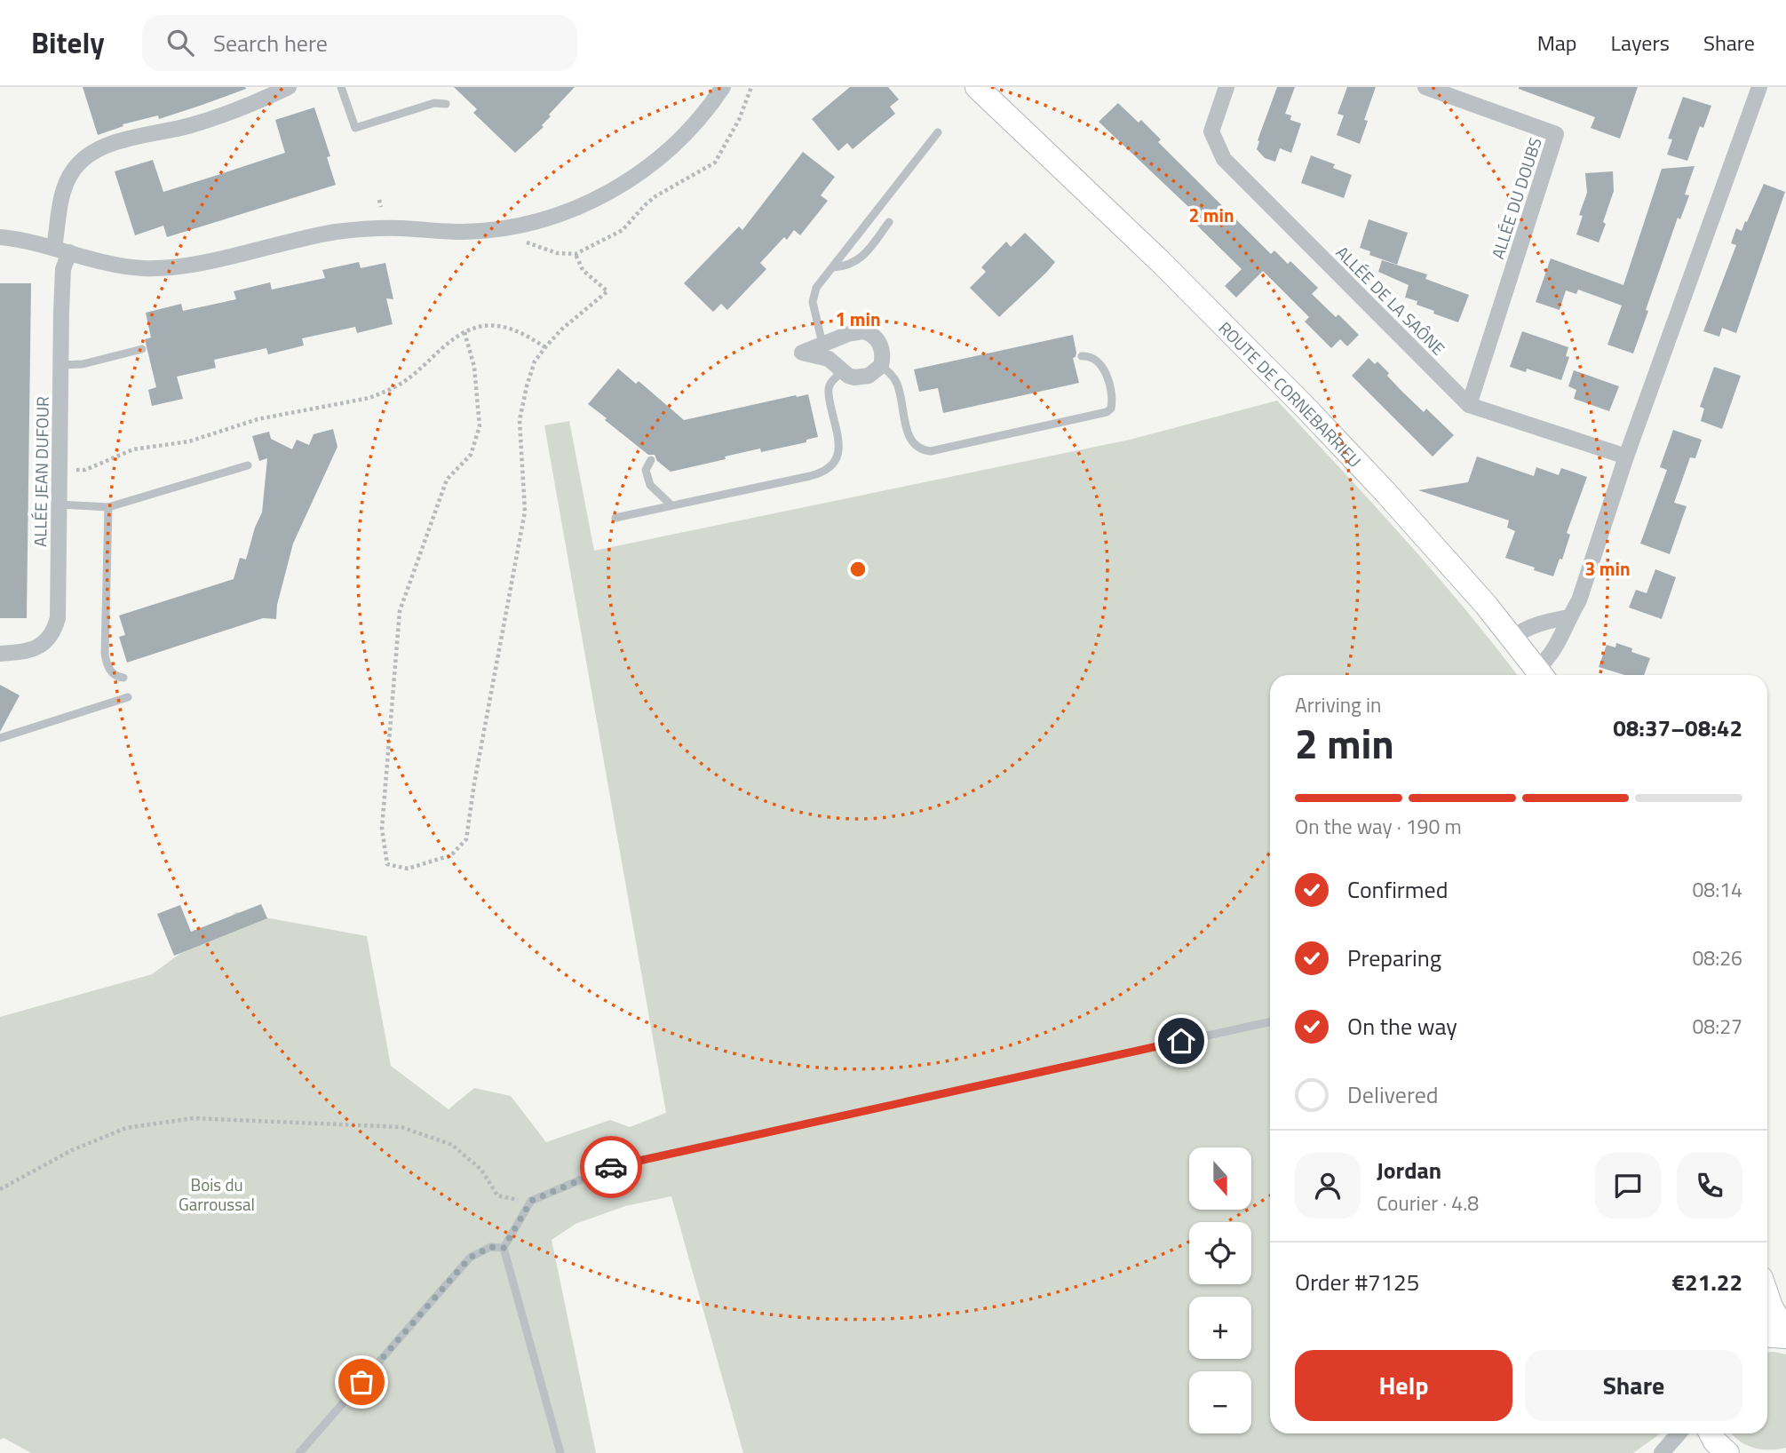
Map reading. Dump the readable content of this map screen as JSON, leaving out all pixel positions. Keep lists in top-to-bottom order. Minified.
{"streets":{"main road":["ROUTE DE CORNEBARRIEU"],"street":["ALLÉE DU DOUBS","ALLÉE DE LA SAÔNE","ALLÉE JEAN DUFOUR"]},"crossings":[["ALLÉE DU DOUBS","ALLÉE DE LA SAÔNE"]],"parks":["Bois du Garroussal"],"north":"bottom","page":{"header":"Bitely","search":"Search here","nav":["Map","Layers","Share"],"heading":["2 min","Arriving in","08:37–08:42"],"panel":["Jordan","Courier · 4.8","Order #7125","€21.22"],"bar":"On the way · 190 m","list":[["Confirmed","08:14"],["Preparing","08:26"],["On the way","08:27"],"Delivered"],"map_buttons":["+","−"],"buttons":["Help","Share"]},"rings":["2 min","1 min","3 min"]}
